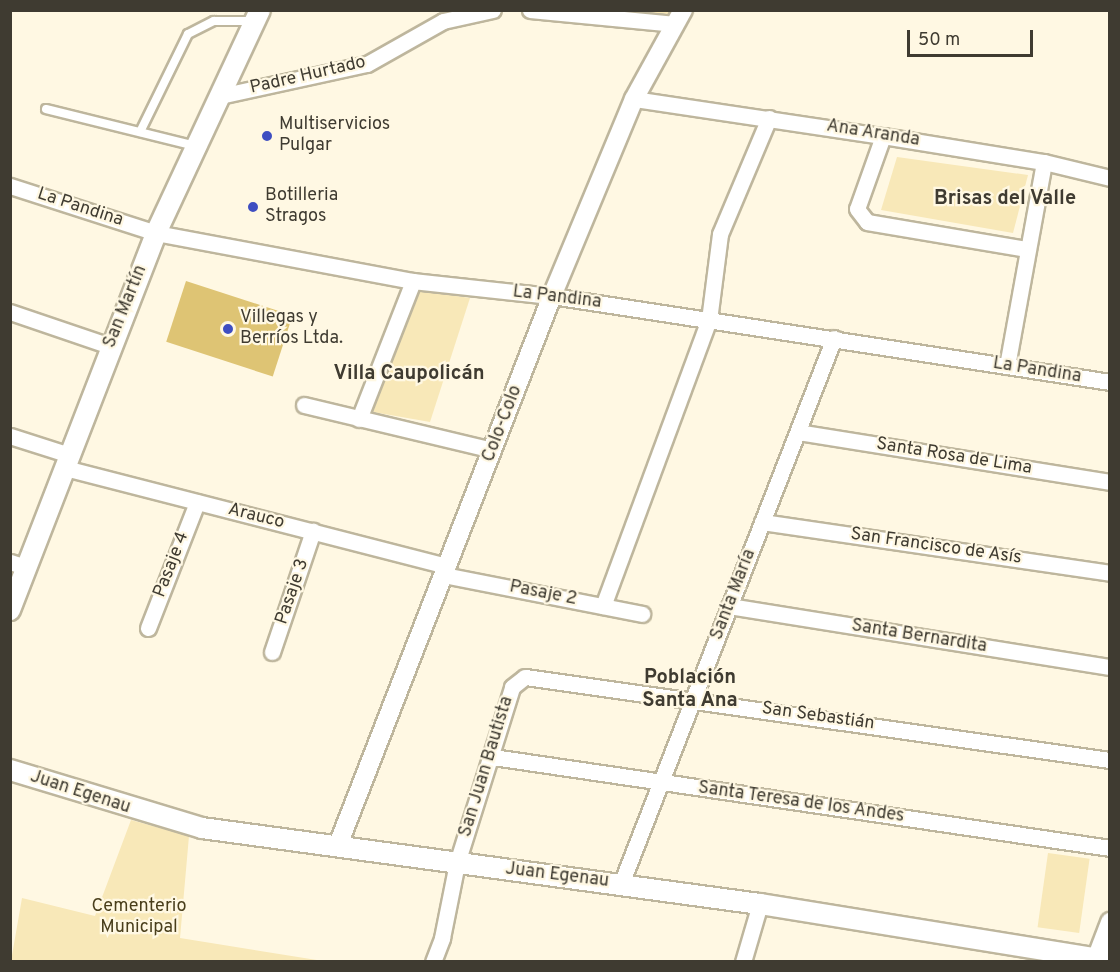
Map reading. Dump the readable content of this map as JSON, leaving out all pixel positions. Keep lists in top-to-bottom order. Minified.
{"streets":{"main road":["San Martín","Juan Egenau"],"street":["Padre Hurtado","Ana Aranda","La Pandina","Colo-Colo","Santa Rosa de Lima","Arauco","San Francisco de Asís","Pasaje 4","Pasaje 3","Pasaje 2","Santa María","Santa Bernardita","San Sebastián","San Juan Bautista","Santa Teresa de los Andes"]},"crossings":[["Padre Hurtado","San Martín"],["Ana Aranda","Colo-Colo"],["La Pandina","San Martín"],["La Pandina","Colo-Colo"],["La Pandina","Santa María"],["San Martín","Arauco"],["Colo-Colo","Arauco"],["Colo-Colo","Pasaje 2"],["Colo-Colo","Juan Egenau"],["Santa Rosa de Lima","Santa María"],["Arauco","Pasaje 4"],["Arauco","Pasaje 3"],["Arauco","Pasaje 2"],["San Francisco de Asís","Santa María"],["Santa María","Santa Bernardita"],["Santa María","San Sebastián"],["Santa María","Juan Egenau"],["Santa María","Santa Teresa de los Andes"],["San Sebastián","San Juan Bautista"],["San Juan Bautista","Juan Egenau"],["San Juan Bautista","Santa Teresa de los Andes"]],"districts":["Brisas del Valle","Villa Caupolicán","Población Santa Ana"],"parks":["Cementerio Municipal"],"places":["Multiservicios Pulgar","Botilleria Stragos","Villegas y Berríos Ltda."],"scale_bar":"50 m"}
